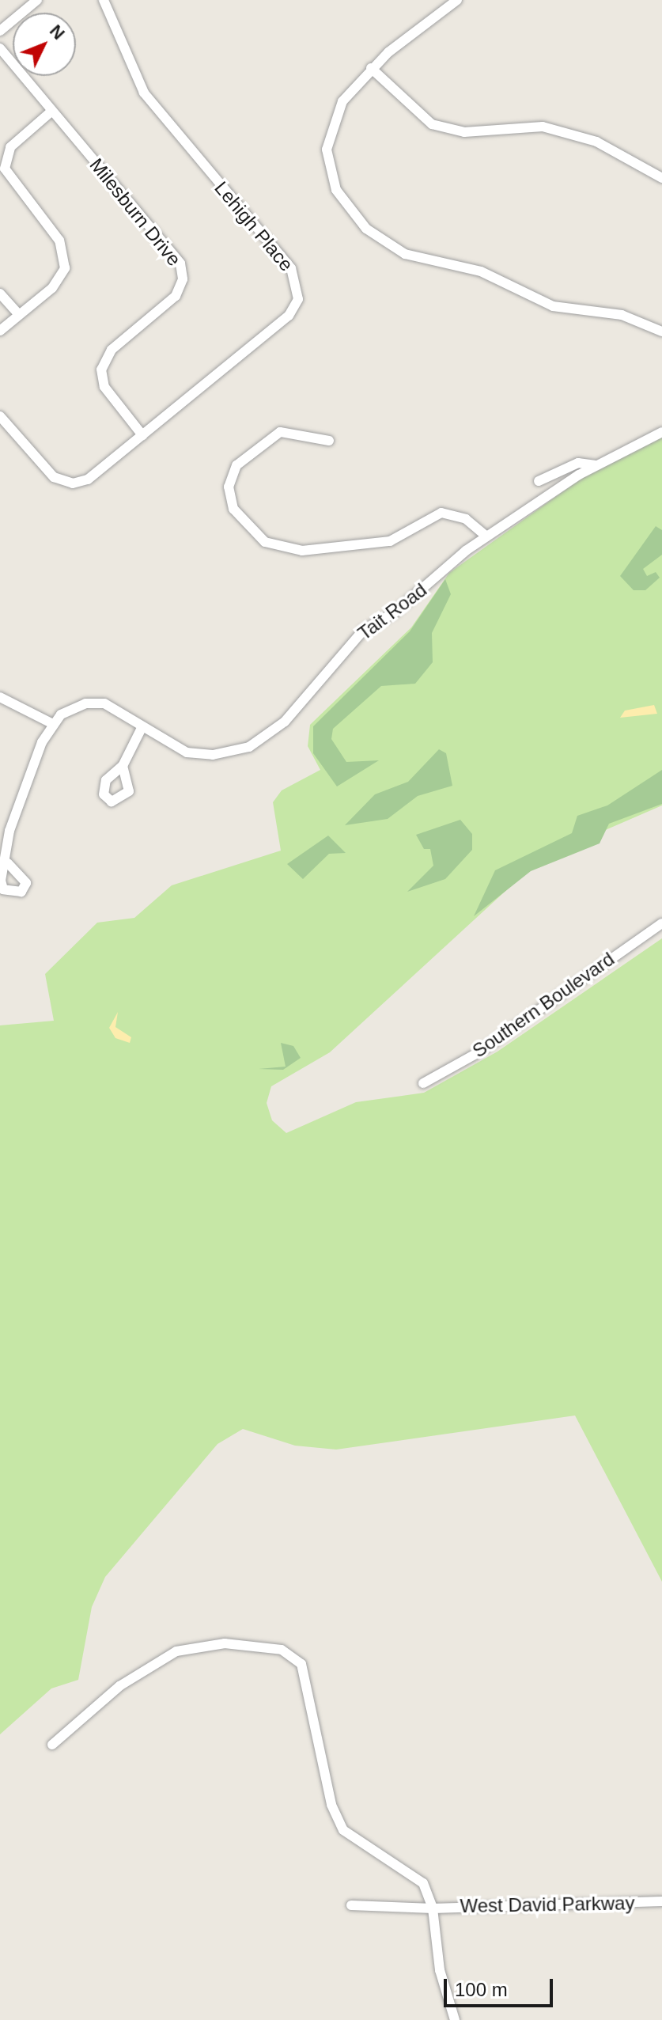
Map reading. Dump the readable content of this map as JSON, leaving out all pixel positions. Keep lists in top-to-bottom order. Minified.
{"streets":{"street":["Milesburn Drive","Lehigh Place","Tait Road","Southern Boulevard","West David Parkway"]},"crossings":[["Milesburn Drive","Lehigh Place"]],"scale_bar":"100 m","north":"top right"}
